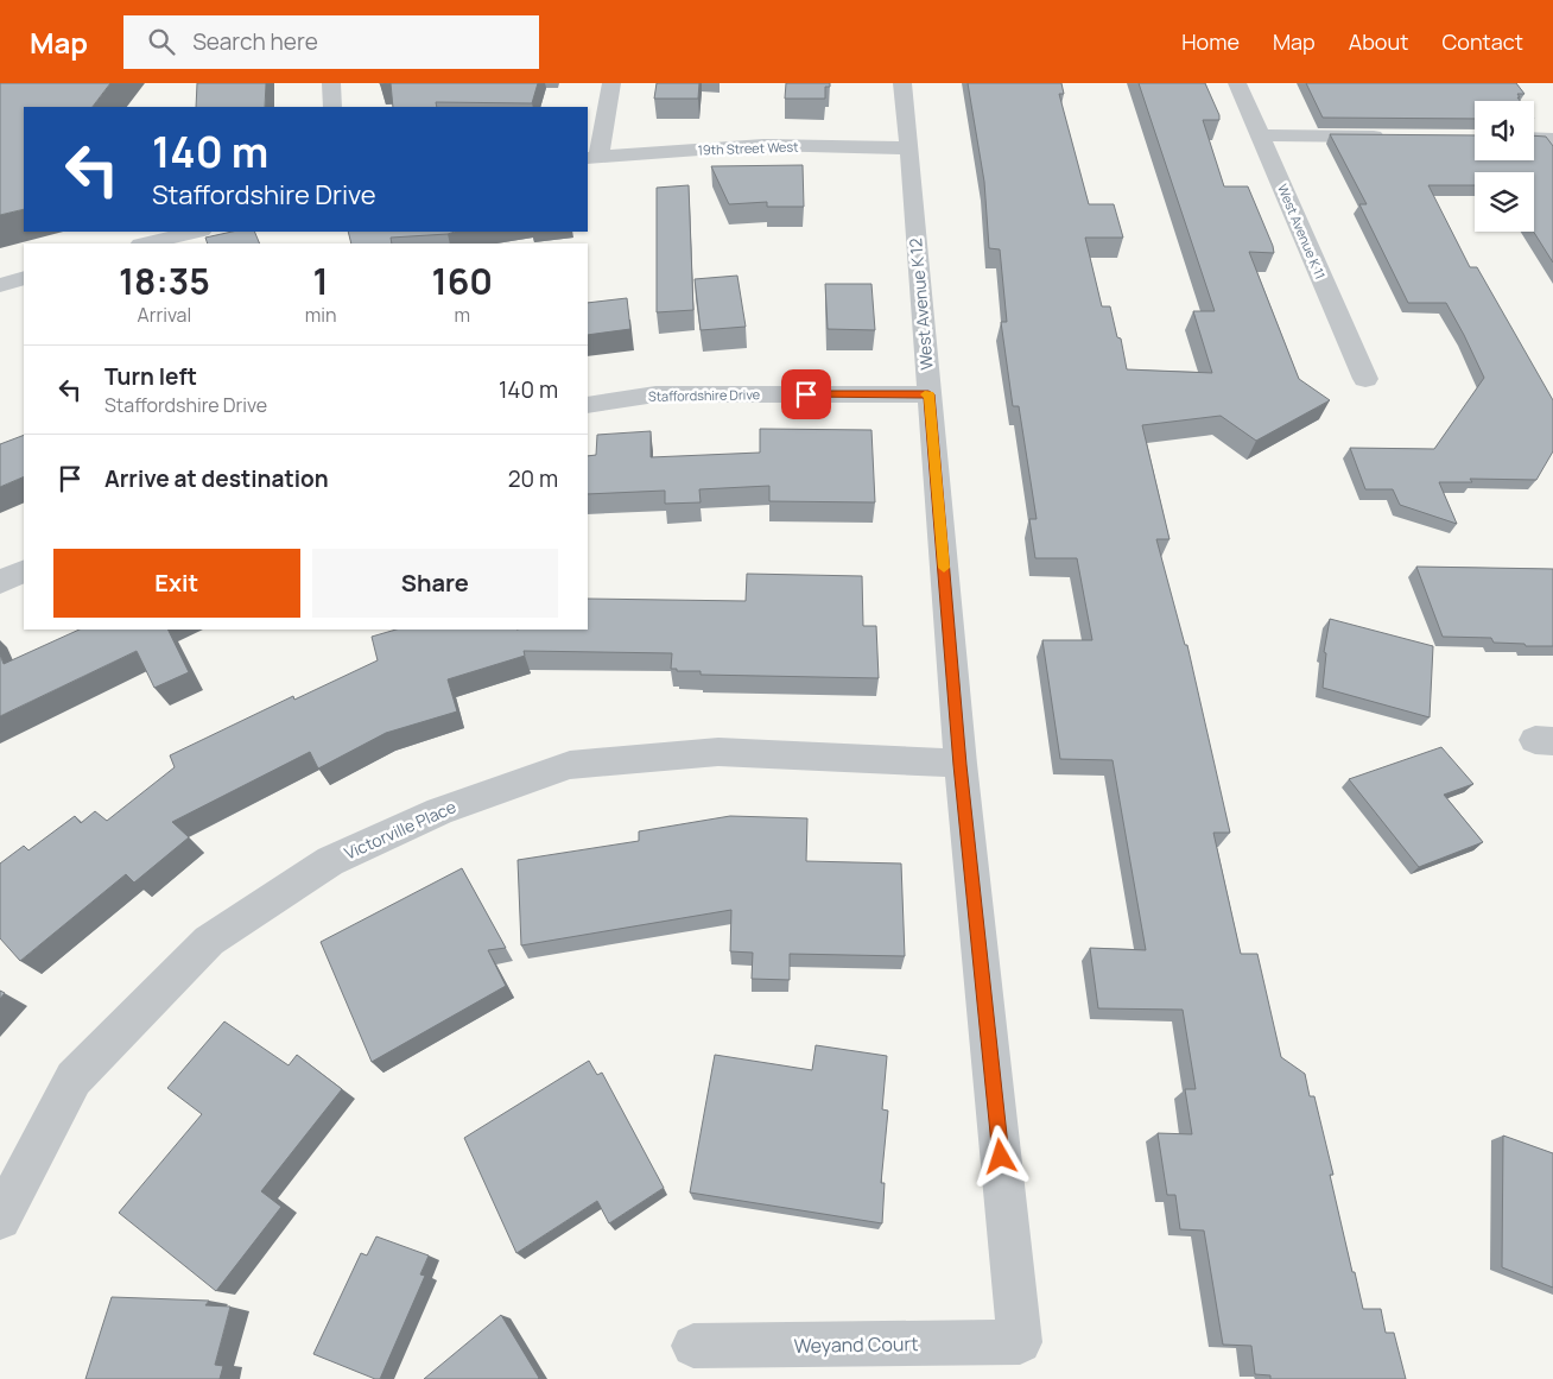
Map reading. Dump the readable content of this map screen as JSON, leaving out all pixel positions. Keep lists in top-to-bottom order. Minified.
{"streets":{"street":["19th Street West","West Avenue K 11","West Avenue K 12","Staffordshire Drive","Victorville Place","Weyand Court"]},"crossings":[["19th Street West","West Avenue K 12"],["West Avenue K 12","Staffordshire Drive"],["West Avenue K 12","Victorville Place"],["West Avenue K 12","Weyand Court"]],"page":{"header":"Map","search":"Search here","nav":["Home","Map","About","Contact"],"turn":["140 m","Staffordshire Drive"],"eta":["18:35","Arrival","1","min","160","m"],"list":[{"name":"Turn left","note":"Staffordshire Drive","value":"140 m"},{"name":"Arrive at destination","value":"20 m"}],"buttons":["Exit","Share"]}}
